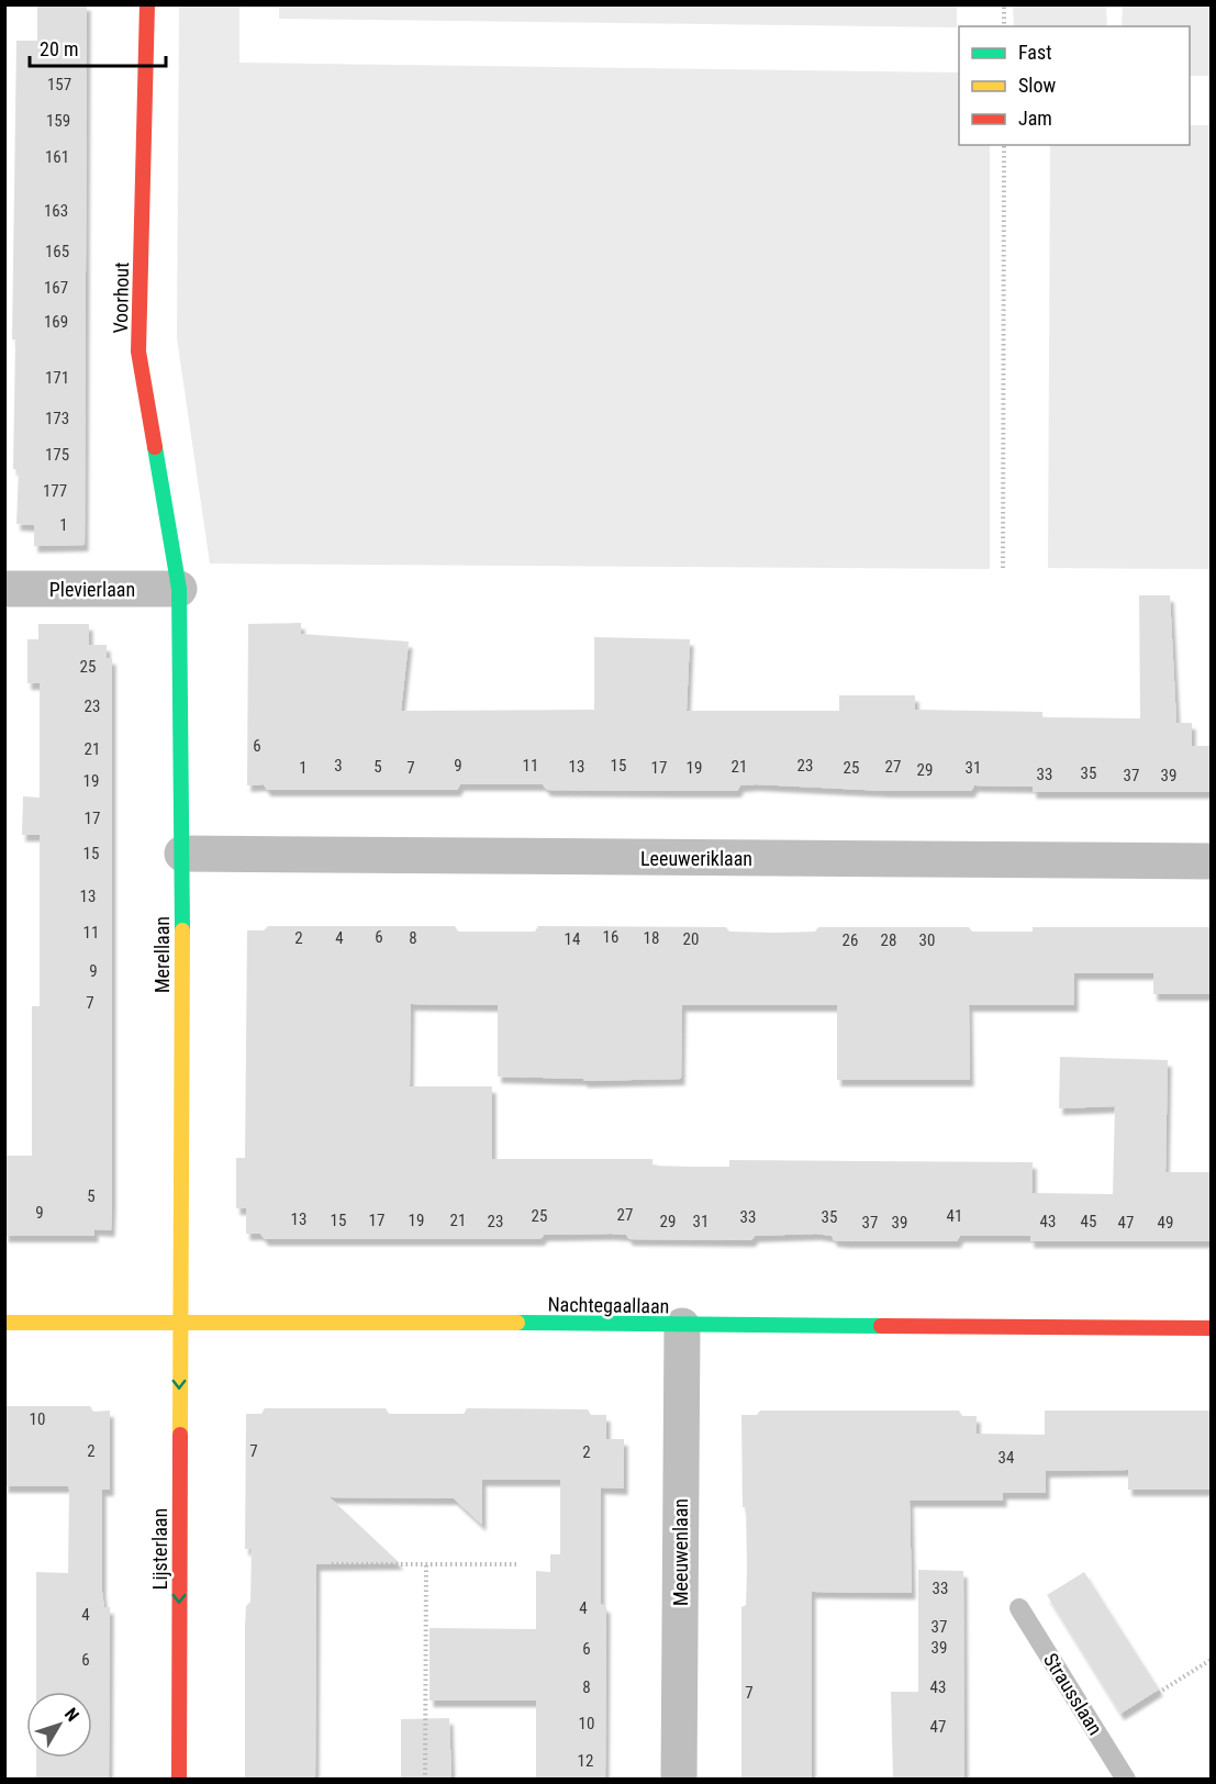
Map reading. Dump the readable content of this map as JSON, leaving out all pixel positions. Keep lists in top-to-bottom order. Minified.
{"streets":{"street":["Voorhout","Plevierlaan","Leeuweriklaan","Merellaan","Nachtegaallaan","Lijsterlaan","Meeuwenlaan"],"lane":["Strausslaan"]},"crossings":[["Voorhout","Plevierlaan"],["Voorhout","Merellaan"],["Plevierlaan","Merellaan"],["Leeuweriklaan","Merellaan"],["Merellaan","Nachtegaallaan"],["Merellaan","Lijsterlaan"],["Nachtegaallaan","Lijsterlaan"],["Nachtegaallaan","Meeuwenlaan"]],"one_way":["Lijsterlaan"],"house_numbers":["157","159","161","163","165","167","169","171","173","175","177","1","25","23","6","21","3","9","11","15","23","5","13","21","27","1","7","17","19","25","31","29","35","33","37","39","19","17","15","13","11","6","16","2","4","8","18","14","20","26","28","30","9","7","5","9","27","25","41","33","35","13","15","17","19","21","23","29","31","43","45","37","39","47","49","10","2","7","2","34","33","4","4","37","39","6","6","8","43","7","10","47","12"],"legend":["Fast","Slow","Jam"],"scale_bar":"20 m","north":"top right"}
